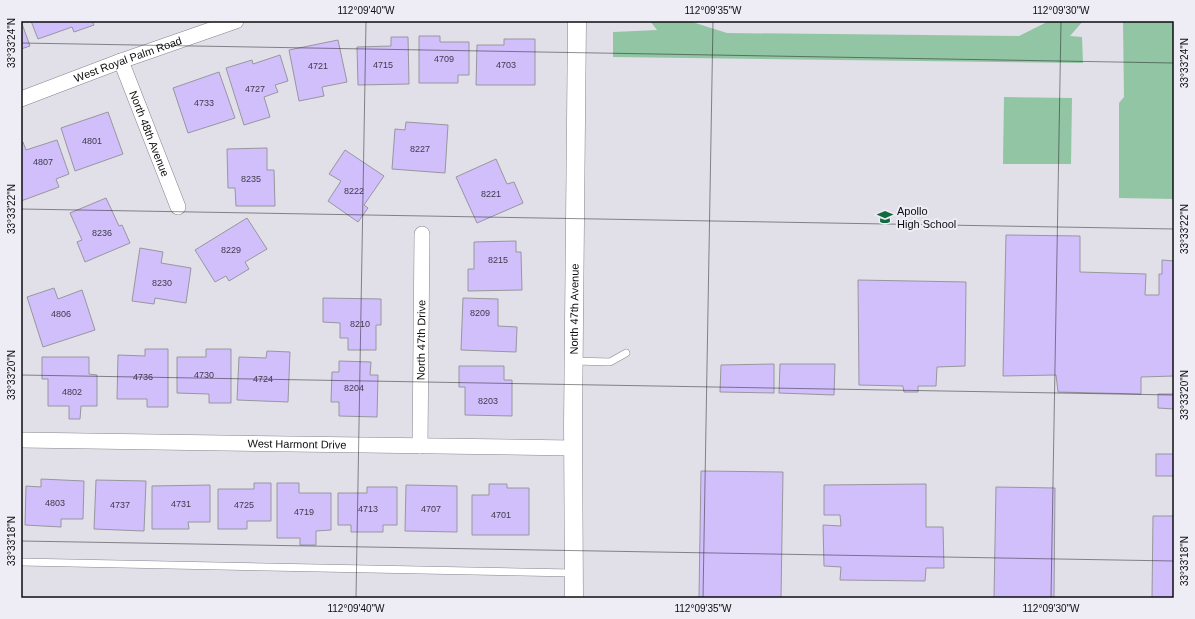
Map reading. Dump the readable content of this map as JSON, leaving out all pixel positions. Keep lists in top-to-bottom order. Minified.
{"streets":{"street":["West Royal Palm Road","North 48th Avenue","North 47th Avenue","North 47th Drive","West Harmont Drive"]},"crossings":[["West Royal Palm Road","North 48th Avenue"],["North 47th Avenue","West Harmont Drive"],["North 47th Drive","West Harmont Drive"]],"places":{"school or university":["Apollo High School"]},"house_numbers":["4709","4715","4703","4721","4727","4733","4801","8227","4807","8235","8222","8221","8236","8229","8215","8230","8209","4806","8210","4730","4736","4724","8204","4802","8203","4803","4731","4737","4725","4713","4707","4719","4701"],"coordinates":["112°09'40\"W","112°09'35\"W","112°09'30\"W","33°33'24\"N","33°33'22\"N","33°33'20\"N","33°33'18\"N"]}
